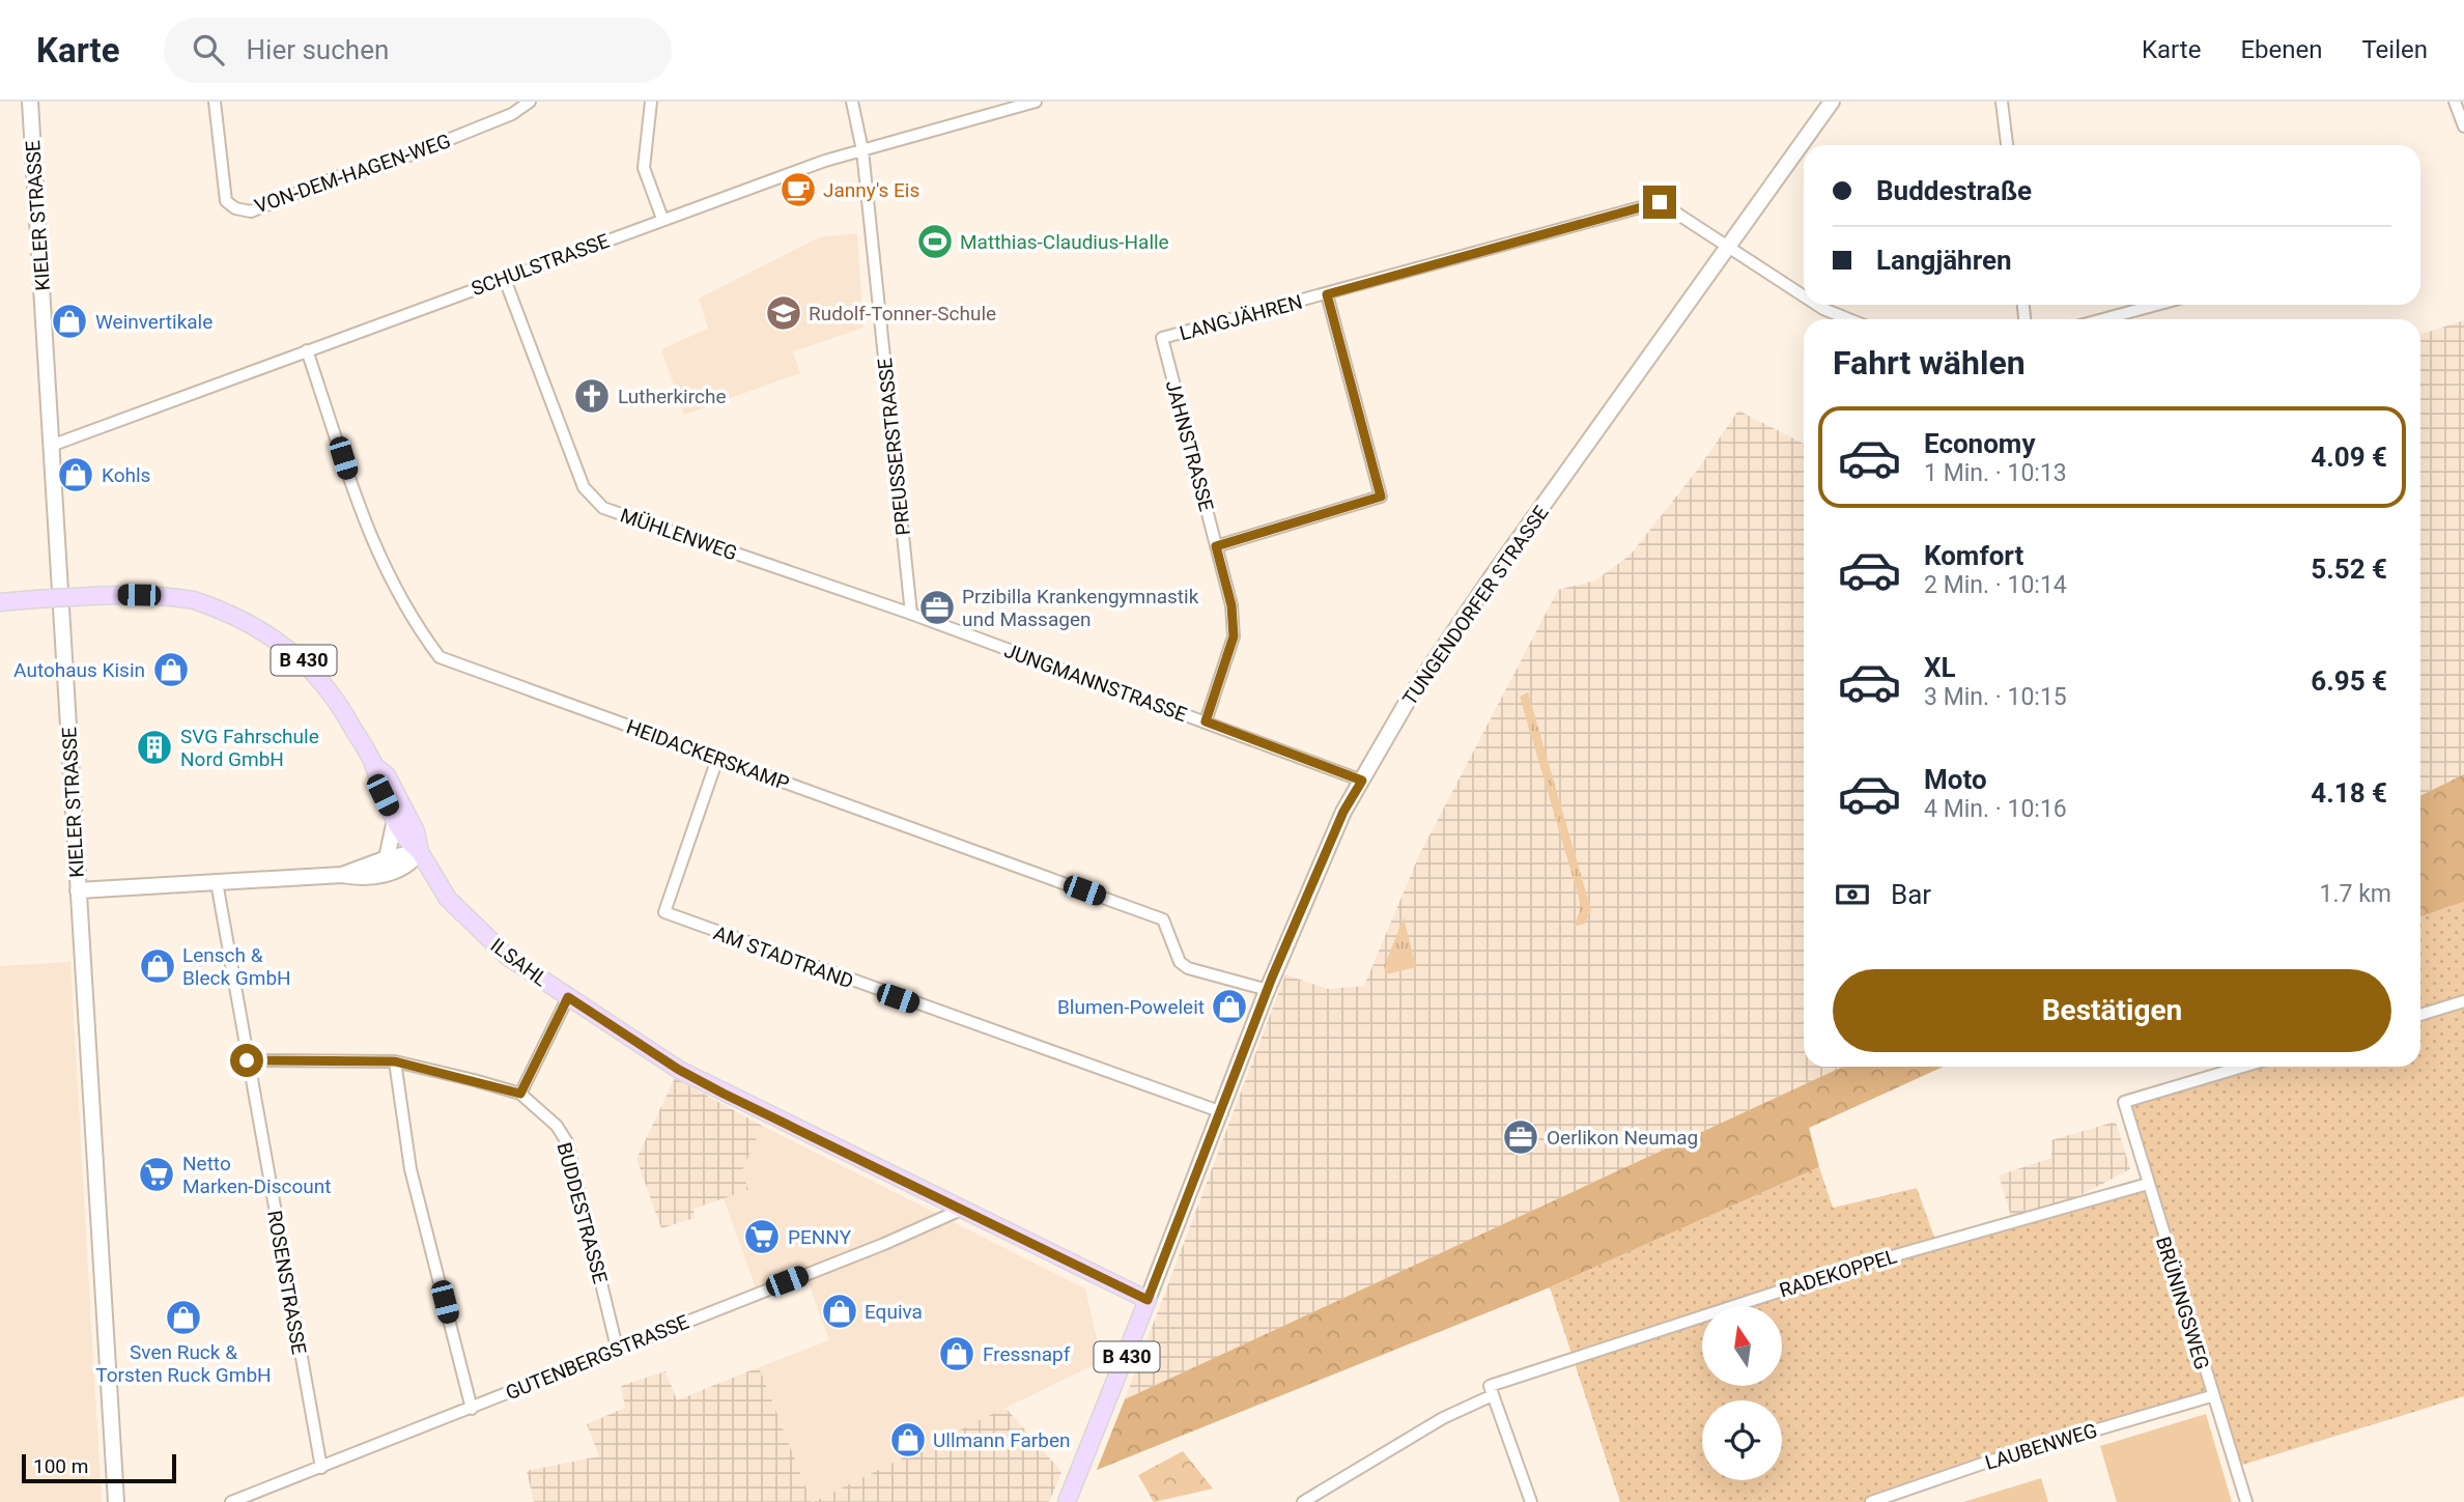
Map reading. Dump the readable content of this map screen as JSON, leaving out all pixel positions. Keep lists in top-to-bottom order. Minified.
{"streets":{"main road":["KIELER STRASSE","TUNGENDORFER STRASSE","B 430","ILSAHL"],"street":["VON-DEM-HAGEN-WEG","SCHULSTRASSE","LANGJÄHREN","JAHNSTRASSE","PREUSSERSTRASSE","MÜHLENWEG","JUNGMANNSTRASSE","HEIDACKERSKAMP","AM STADTRAND","BUDDESTRASSE","RADEKOPPEL","ROSENSTRASSE","BRÜNINGSWEG","GUTENBERGSTRASSE","LAUBENWEG"]},"crossings":[["KIELER STRASSE","SCHULSTRASSE"],["SCHULSTRASSE","PREUSSERSTRASSE"],["SCHULSTRASSE","MÜHLENWEG"],["SCHULSTRASSE","HEIDACKERSKAMP"],["LANGJÄHREN","JAHNSTRASSE"],["LANGJÄHREN","TUNGENDORFER STRASSE"],["JAHNSTRASSE","JUNGMANNSTRASSE"],["PREUSSERSTRASSE","MÜHLENWEG"],["PREUSSERSTRASSE","JUNGMANNSTRASSE"],["MÜHLENWEG","JUNGMANNSTRASSE"],["TUNGENDORFER STRASSE","B 430"],["TUNGENDORFER STRASSE","JUNGMANNSTRASSE"],["TUNGENDORFER STRASSE","HEIDACKERSKAMP"],["TUNGENDORFER STRASSE","AM STADTRAND"],["TUNGENDORFER STRASSE","ILSAHL"],["B 430","ILSAHL"],["HEIDACKERSKAMP","AM STADTRAND"],["ILSAHL","GUTENBERGSTRASSE"],["BUDDESTRASSE","ROSENSTRASSE"],["BUDDESTRASSE","GUTENBERGSTRASSE"],["RADEKOPPEL","BRÜNINGSWEG"],["ROSENSTRASSE","GUTENBERGSTRASSE"],["BRÜNINGSWEG","LAUBENWEG"]],"places":{"cafe":["Janny's Eis"],"sports":["Matthias-Claudius-Halle"],"school or university":["Rudolf-Tonner-Schule"],"shop":["Weinvertikale","Kohls","Autohaus Kisin","Lensch & Bleck GmbH","Blumen-Poweleit","Equiva","Sven Ruck & Torsten Ruck GmbH","Fressnapf","Ullmann Farben"],"church":["Lutherkirche"],"office":["Przibilla Krankengymnastik und Massagen","Oerlikon Neumag"],"building":["SVG Fahrschule Nord GmbH"],"supermarket":["Netto Marken-Discount","PENNY"]},"scale_bar":"100 m","north":"top","page":{"header":"Karte","search":"Hier suchen","nav":["Karte","Ebenen","Teilen"],"banner":["Buddestraße","Langjähren"],"heading":"Fahrt wählen","list":[{"name":"Economy","note":"1 Min. · 10:13","value":"4.09 €"},{"name":"Komfort","note":"2 Min. · 10:14","value":"5.52 €"},{"name":"XL","note":"3 Min. · 10:15","value":"6.95 €"},{"name":"Moto","note":"4 Min. · 10:16","value":"4.18 €"}],"pay":["Bar","1.7 km"],"buttons":"Bestätigen","scale":"100 m"}}
